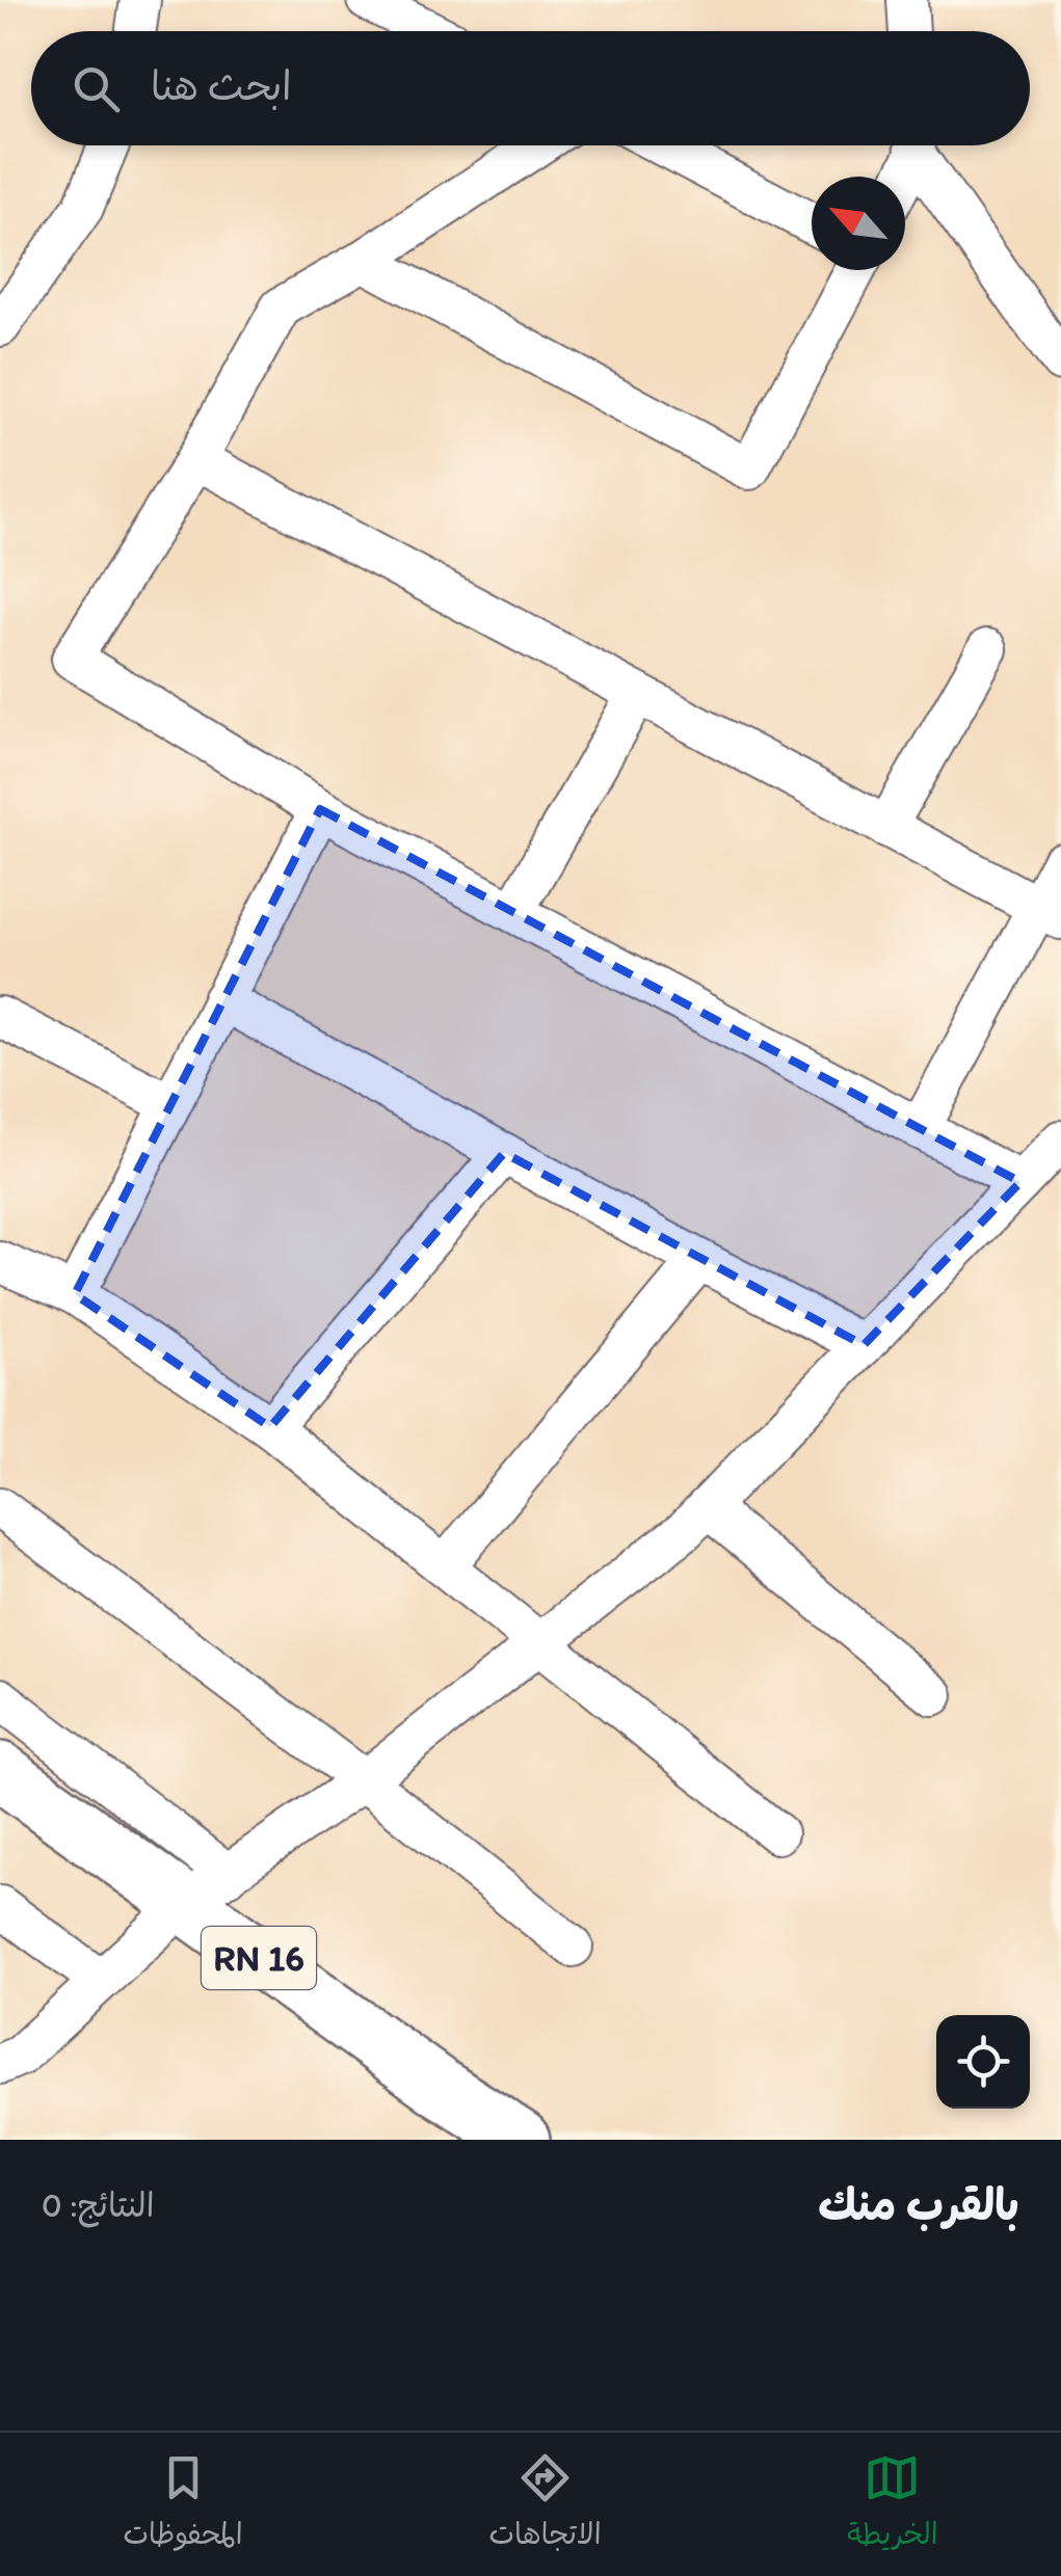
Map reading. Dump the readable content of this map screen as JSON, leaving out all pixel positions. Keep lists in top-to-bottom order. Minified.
{"streets":{"main road":["RN 16"]},"north":"top left","page":{"search":"ابحث هنا","heading":["بالقرب منك","النتائج: 0"],"nav":["الخريطة","الاتجاهات","المحفوظات"]}}
